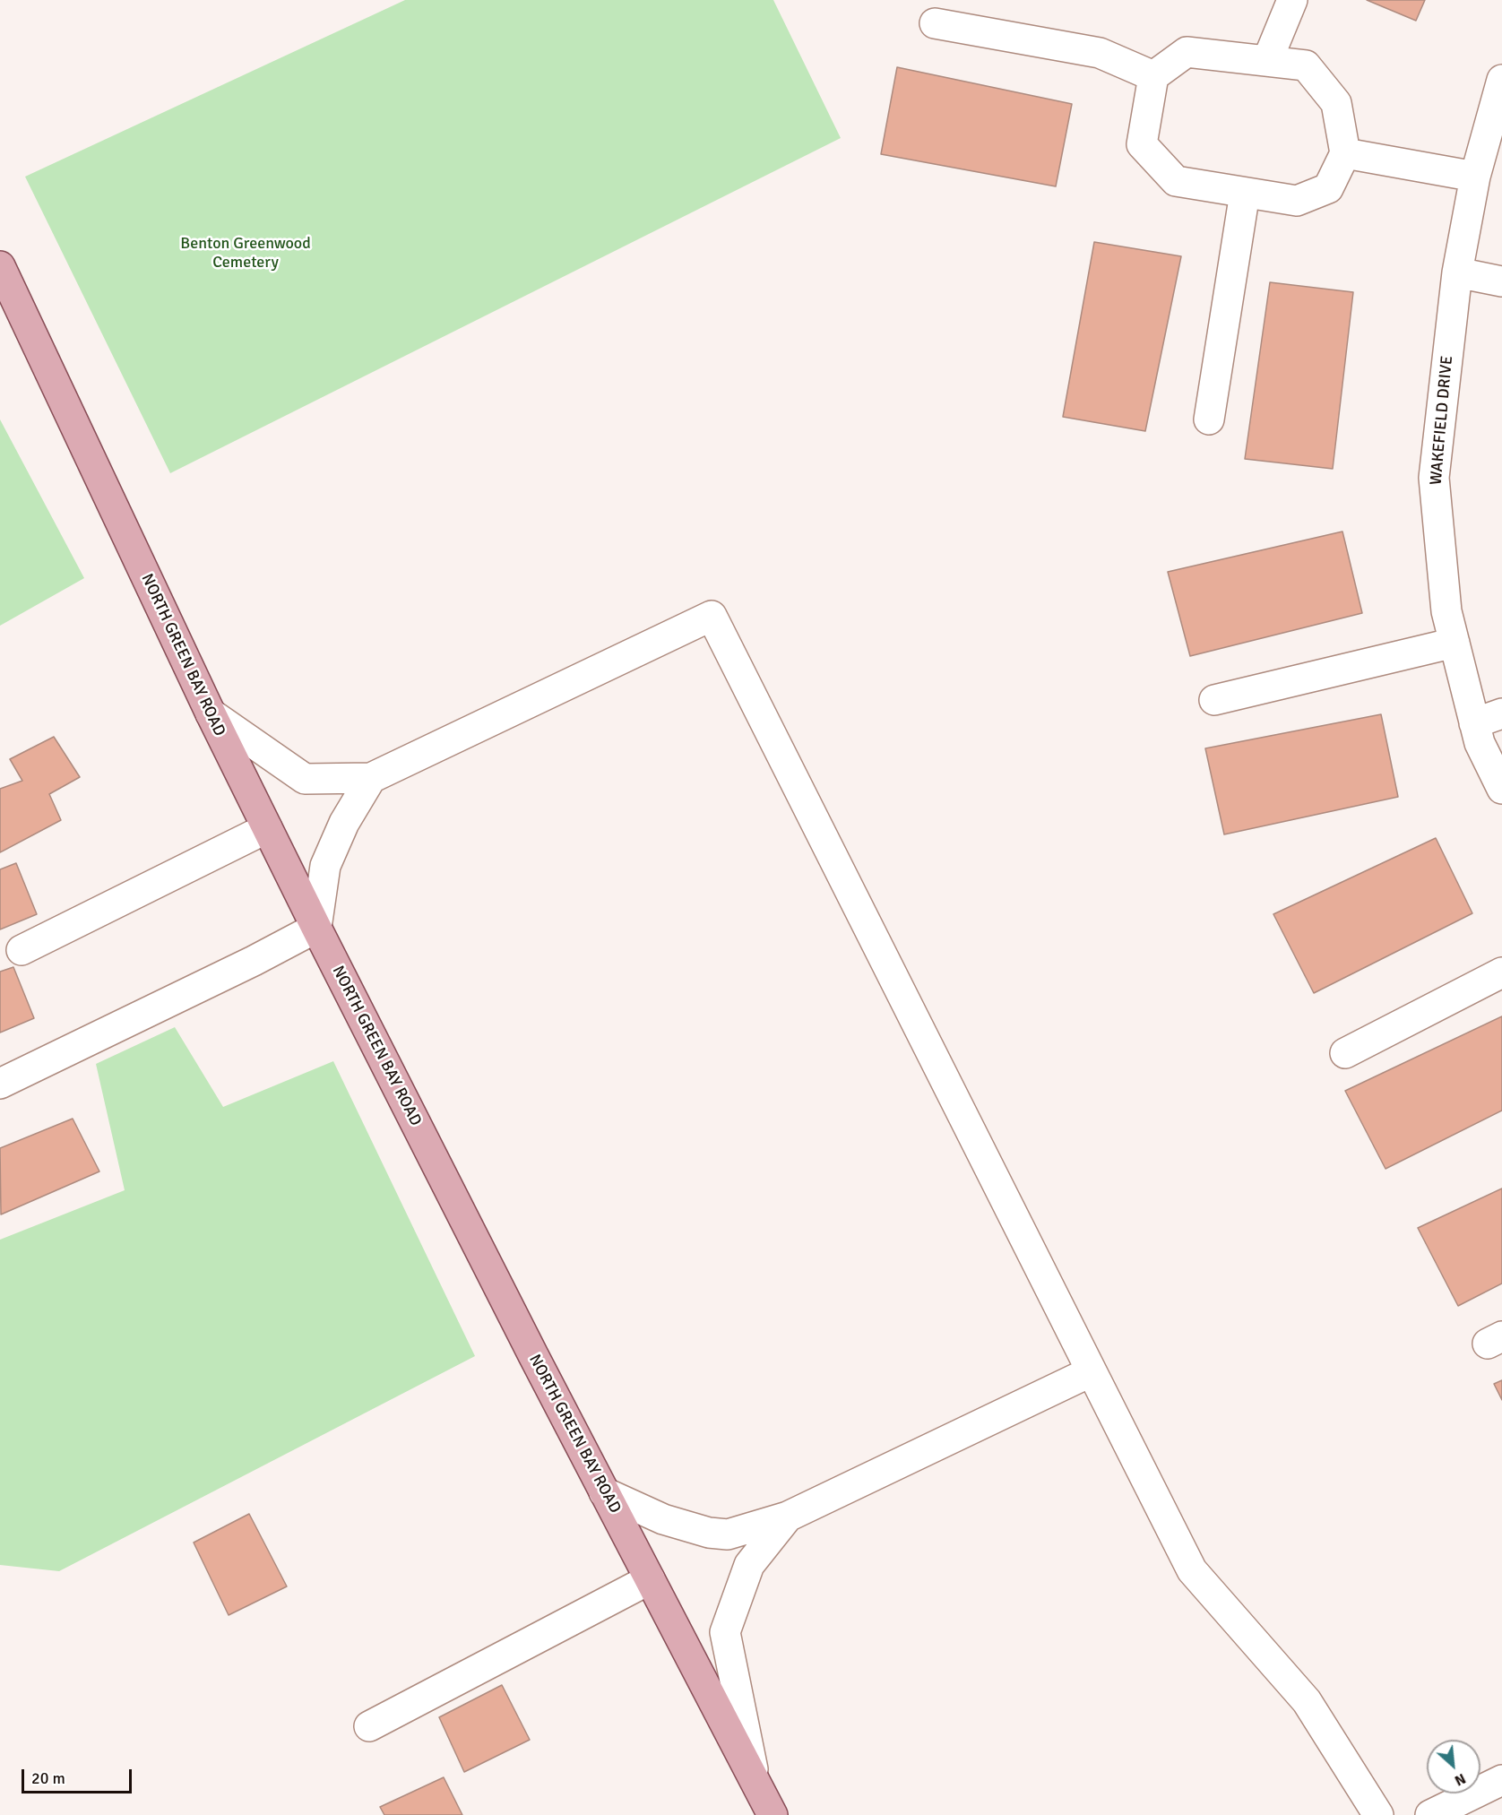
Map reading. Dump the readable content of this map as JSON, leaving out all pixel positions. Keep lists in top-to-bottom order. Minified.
{"streets":{"main road":["NORTH GREEN BAY ROAD"],"street":["WAKEFIELD DRIVE"]},"parks":["Benton Greenwood Cemetery"],"scale_bar":"20 m","north":"bottom right"}
